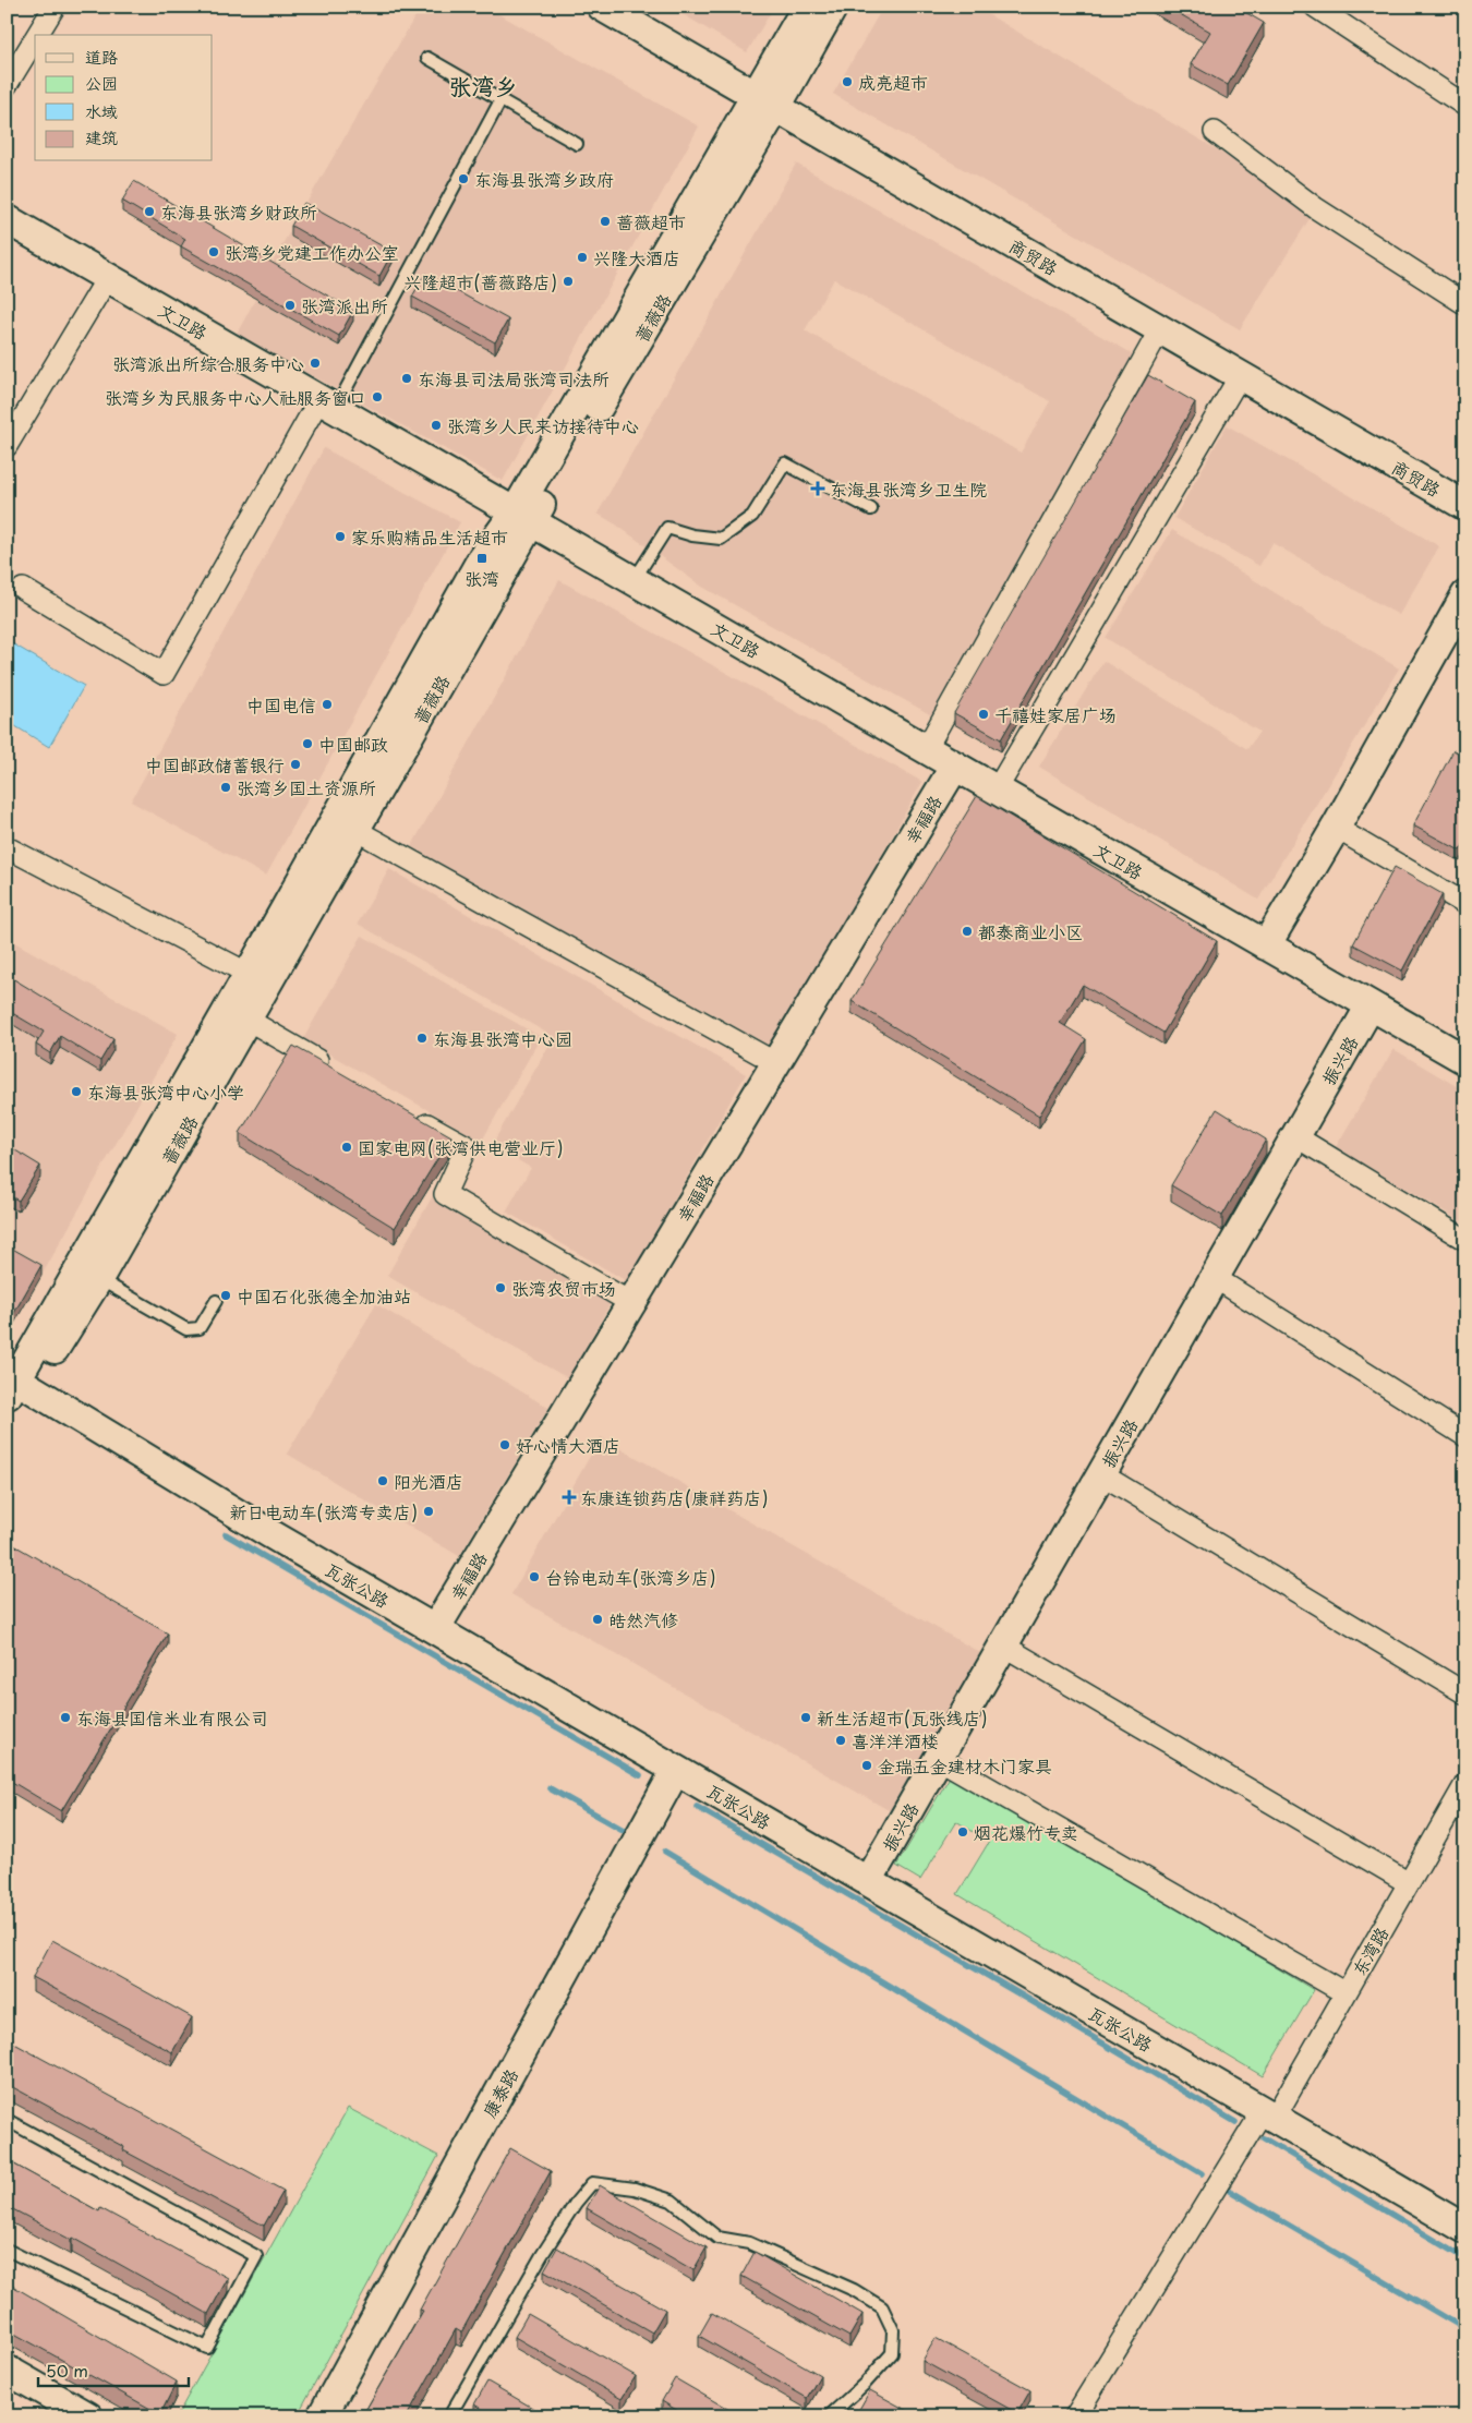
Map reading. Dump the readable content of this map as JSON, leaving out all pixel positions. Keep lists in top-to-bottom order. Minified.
{"streets":{"street":["商贸路","蔷薇路","文卫路","幸福路","振兴路","瓦张公路","东湾路","康泰路"]},"crossings":[["商贸路","蔷薇路"],["蔷薇路","文卫路"],["蔷薇路","瓦张公路"],["文卫路","幸福路"],["文卫路","振兴路"],["幸福路","瓦张公路"],["振兴路","瓦张公路"],["瓦张公路","东湾路"],["瓦张公路","康泰路"]],"districts":["张湾乡"],"places":{"other":["成亮超市","东海县张湾乡政府","东海县张湾乡财政所","蔷薇超市","张湾乡党建工作办公室","兴隆大酒店","兴隆超市(蔷薇路店)","张湾派出所","张湾派出所综合服务中心","东海县司法局张湾司法所","张湾乡为民服务中心人社服务窗口","张湾乡人民来访接待中心","家乐购精品生活超市","中国电信","千禧娃家居广场","中国邮政","中国邮政储蓄银行","张湾乡国土资源所","都泰商业小区","东海县张湾中心园","东海县张湾中心小学","国家电网(张湾供电营业厅)","张湾农贸市场","中国石化张德全加油站","好心情大酒店","阳光酒店","新日电动车(张湾专卖店)","台铃电动车(张湾乡店)","皓然汽修","东海县国信米业有限公司","新生活超市(瓦张线店)","喜洋洋酒楼","金瑞五金建材木门家具","烟花爆竹专卖"],"health":["东海县张湾乡卫生院","东康连锁药店(康祥药店)"],"transit":["张湾"]},"legend":["道路","公园","水域","建筑"],"scale_bar":"50 m"}
